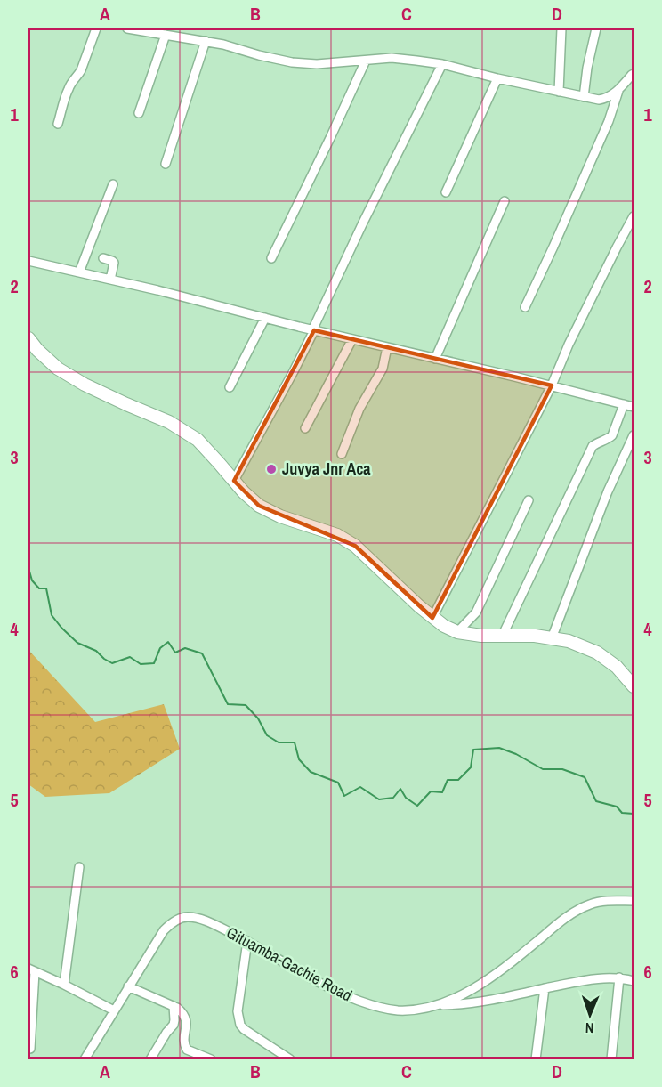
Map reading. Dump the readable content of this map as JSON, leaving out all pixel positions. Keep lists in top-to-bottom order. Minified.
{"streets":{"street":["Gituamba-Gachie Road"]},"places":["Juvya Jnr Aca"],"north":"bottom","grid":{"columns":["A","B","C","D"],"rows":["1","2","3","4","5","6"]}}
